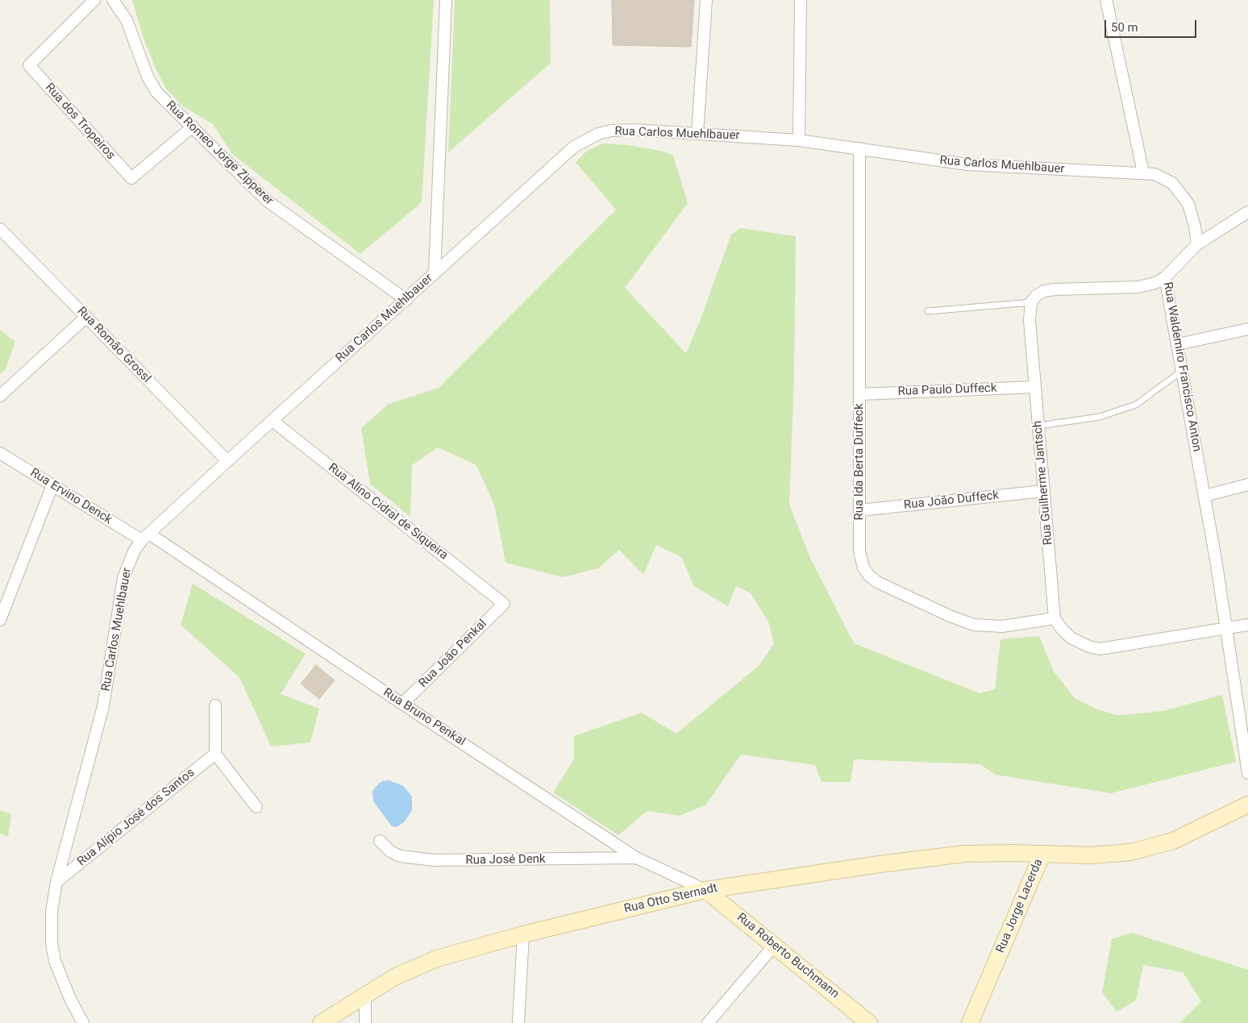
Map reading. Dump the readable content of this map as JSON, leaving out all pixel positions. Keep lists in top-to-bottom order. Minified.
{"streets":{"main road":["Rua Otto Sternadt","Rua Jorge Lacerda","Rua Roberto Buchmann"],"street":["Rua dos Tropeiros","Rua Carlos Muehlbauer","Rua Romeo Jorge Zipperer","Rua Romão Grossl","Rua Waldemiro Francisco Anton","Rua Paulo Duffeck","Rua Ida Berta Duffeck","Rua Guilherme Jantsch","Rua Ervino Denck","Rua João Duffeck","Rua Alino Cidral de Siqueira","Rua João Penkal","Rua Bruno Penkal","Rua Alípio José dos Santos","Rua José Denk"]},"crossings":[["Rua dos Tropeiros","Rua Romeo Jorge Zipperer"],["Rua Carlos Muehlbauer","Rua Romeo Jorge Zipperer"],["Rua Carlos Muehlbauer","Rua Romão Grossl"],["Rua Carlos Muehlbauer","Rua Ida Berta Duffeck"],["Rua Carlos Muehlbauer","Rua Ervino Denck"],["Rua Carlos Muehlbauer","Rua Alino Cidral de Siqueira"],["Rua Carlos Muehlbauer","Rua Bruno Penkal"],["Rua Carlos Muehlbauer","Rua Alípio José dos Santos"],["Rua Paulo Duffeck","Rua Ida Berta Duffeck"],["Rua Paulo Duffeck","Rua Guilherme Jantsch"],["Rua Ida Berta Duffeck","Rua Guilherme Jantsch"],["Rua Ida Berta Duffeck","Rua João Duffeck"],["Rua Guilherme Jantsch","Rua João Duffeck"],["Rua Ervino Denck","Rua Bruno Penkal"],["Rua Alino Cidral de Siqueira","Rua João Penkal"],["Rua João Penkal","Rua Bruno Penkal"],["Rua Bruno Penkal","Rua José Denk"],["Rua Bruno Penkal","Rua Otto Sternadt"],["Rua Bruno Penkal","Rua Roberto Buchmann"],["Rua Otto Sternadt","Rua Jorge Lacerda"],["Rua Otto Sternadt","Rua Roberto Buchmann"]],"scale_bar":"50 m"}
